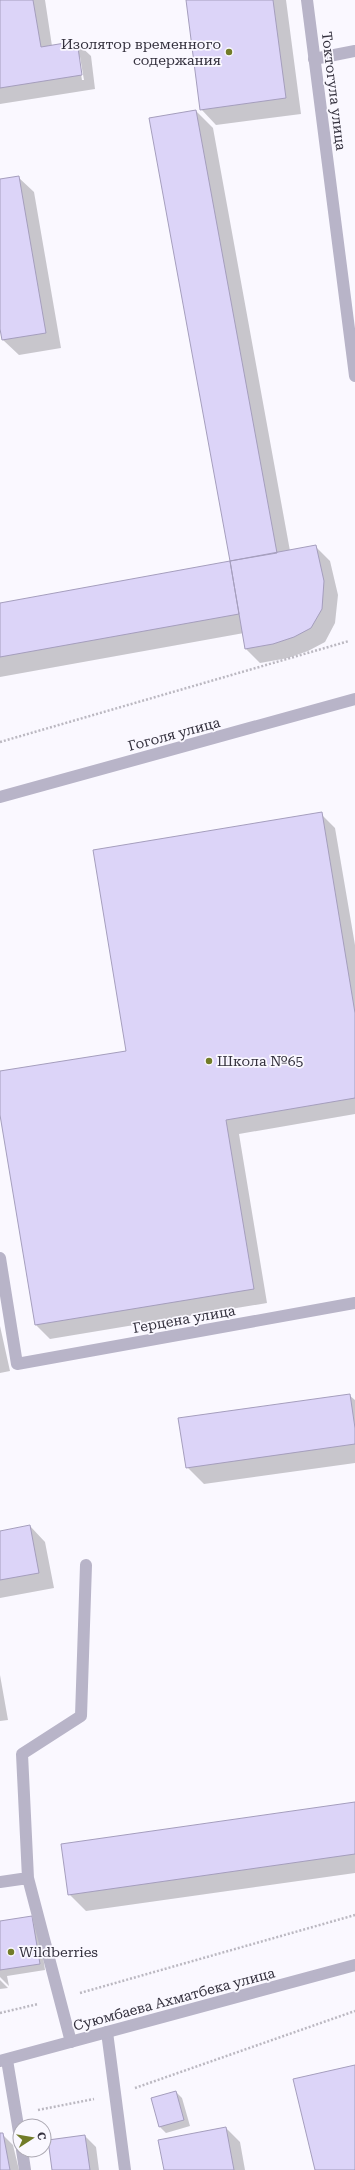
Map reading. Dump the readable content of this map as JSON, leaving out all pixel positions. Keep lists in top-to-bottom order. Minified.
{"streets":{"street":["Токтогула улица","Гоголя улица","Герцена улица","Суюмбаева Ахматбека улица"]},"places":["Изолятор временного содержания","Школа №65","Wildberries"],"north":"right"}
